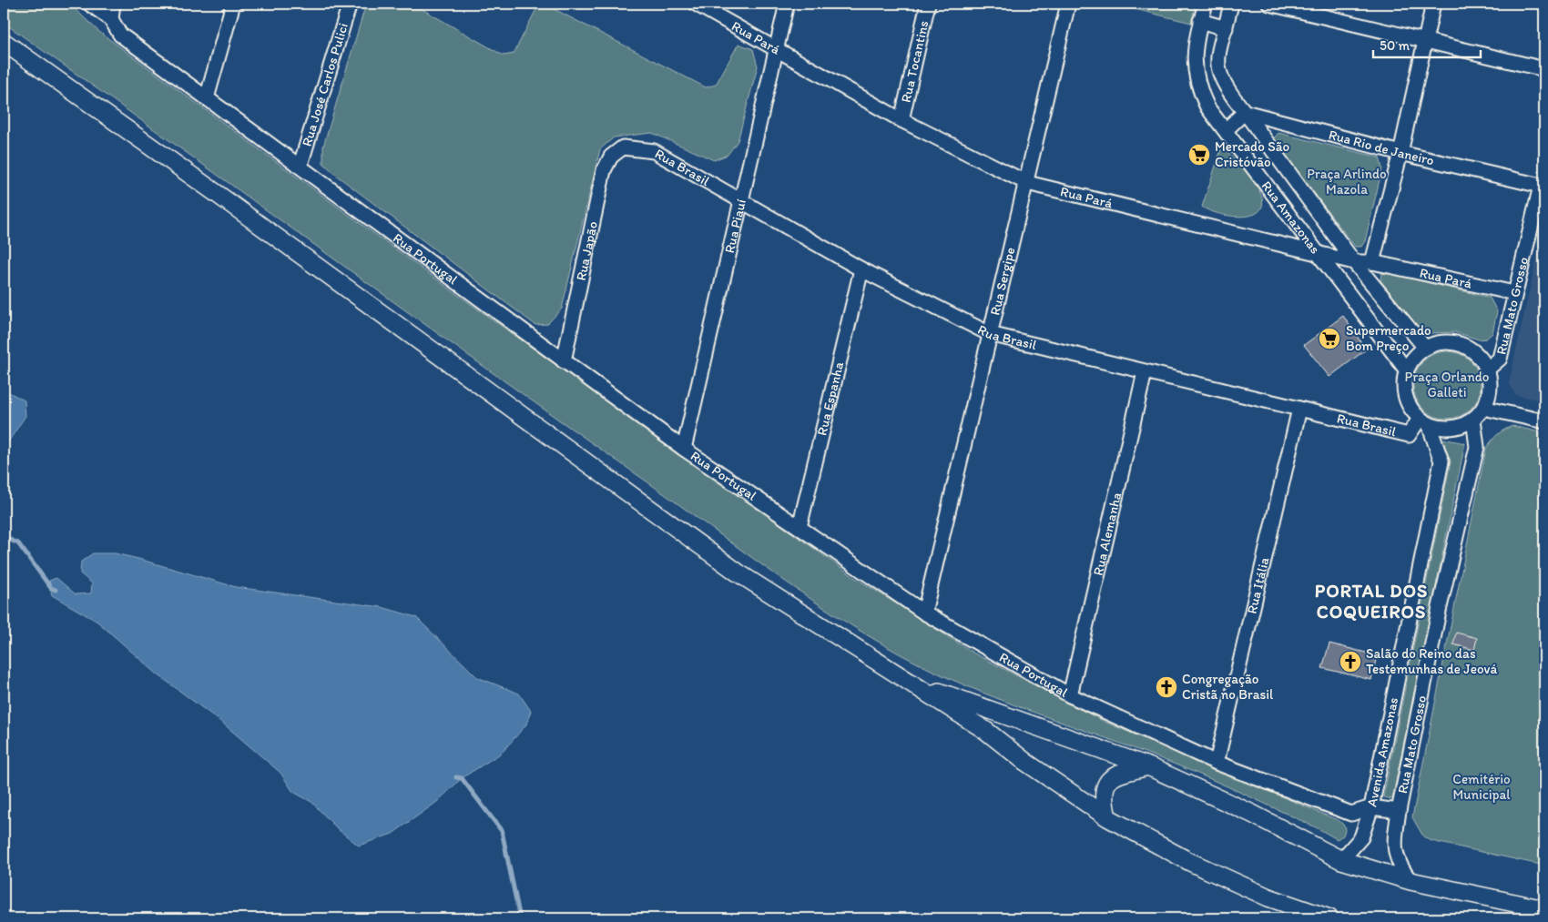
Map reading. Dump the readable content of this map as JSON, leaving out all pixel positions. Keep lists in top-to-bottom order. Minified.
{"streets":{"street":["Rua Pará","Rua Tocantins","Rua José Carlos Pulici","Rua Rio de Janeiro","Rua Brasil","Rua Amazonas","Rua Piauí","Rua Japão","Rua Portugal","Rua Sergipe","Rua Mato Grosso","Rua Espanha","Rua Alemanha","Rua Itália","Avenida Amazonas"]},"crossings":[["Rua Pará","Rua Tocantins"],["Rua Pará","Rua Amazonas"],["Rua Pará","Rua Piauí"],["Rua Pará","Rua Sergipe"],["Rua Pará","Rua Mato Grosso"],["Rua José Carlos Pulici","Rua Portugal"],["Rua Rio de Janeiro","Rua Amazonas"],["Rua Rio de Janeiro","Rua Mato Grosso"],["Rua Brasil","Rua Amazonas"],["Rua Brasil","Rua Piauí"],["Rua Brasil","Rua Japão"],["Rua Brasil","Rua Sergipe"],["Rua Brasil","Rua Mato Grosso"],["Rua Brasil","Rua Espanha"],["Rua Brasil","Rua Alemanha"],["Rua Brasil","Rua Itália"],["Rua Brasil","Avenida Amazonas"],["Rua Amazonas","Rua Mato Grosso"],["Rua Amazonas","Avenida Amazonas"],["Rua Piauí","Rua Portugal"],["Rua Japão","Rua Portugal"],["Rua Portugal","Rua Sergipe"],["Rua Portugal","Rua Mato Grosso"],["Rua Portugal","Rua Espanha"],["Rua Portugal","Rua Alemanha"],["Rua Portugal","Rua Itália"],["Rua Portugal","Avenida Amazonas"],["Rua Mato Grosso","Avenida Amazonas"]],"districts":["PORTAL DOS COQUEIROS"],"parks":["Praça Arlindo Mazola","Praça Orlando Galleti","Cemitério Municipal"],"places":{"supermarket":["Mercado São Cristóvão","Supermercado Bom Preço"],"church":["Salão do Reino das Testemunhas de Jeová","Congregação Cristã no Brasil"]},"scale_bar":"50 m"}
